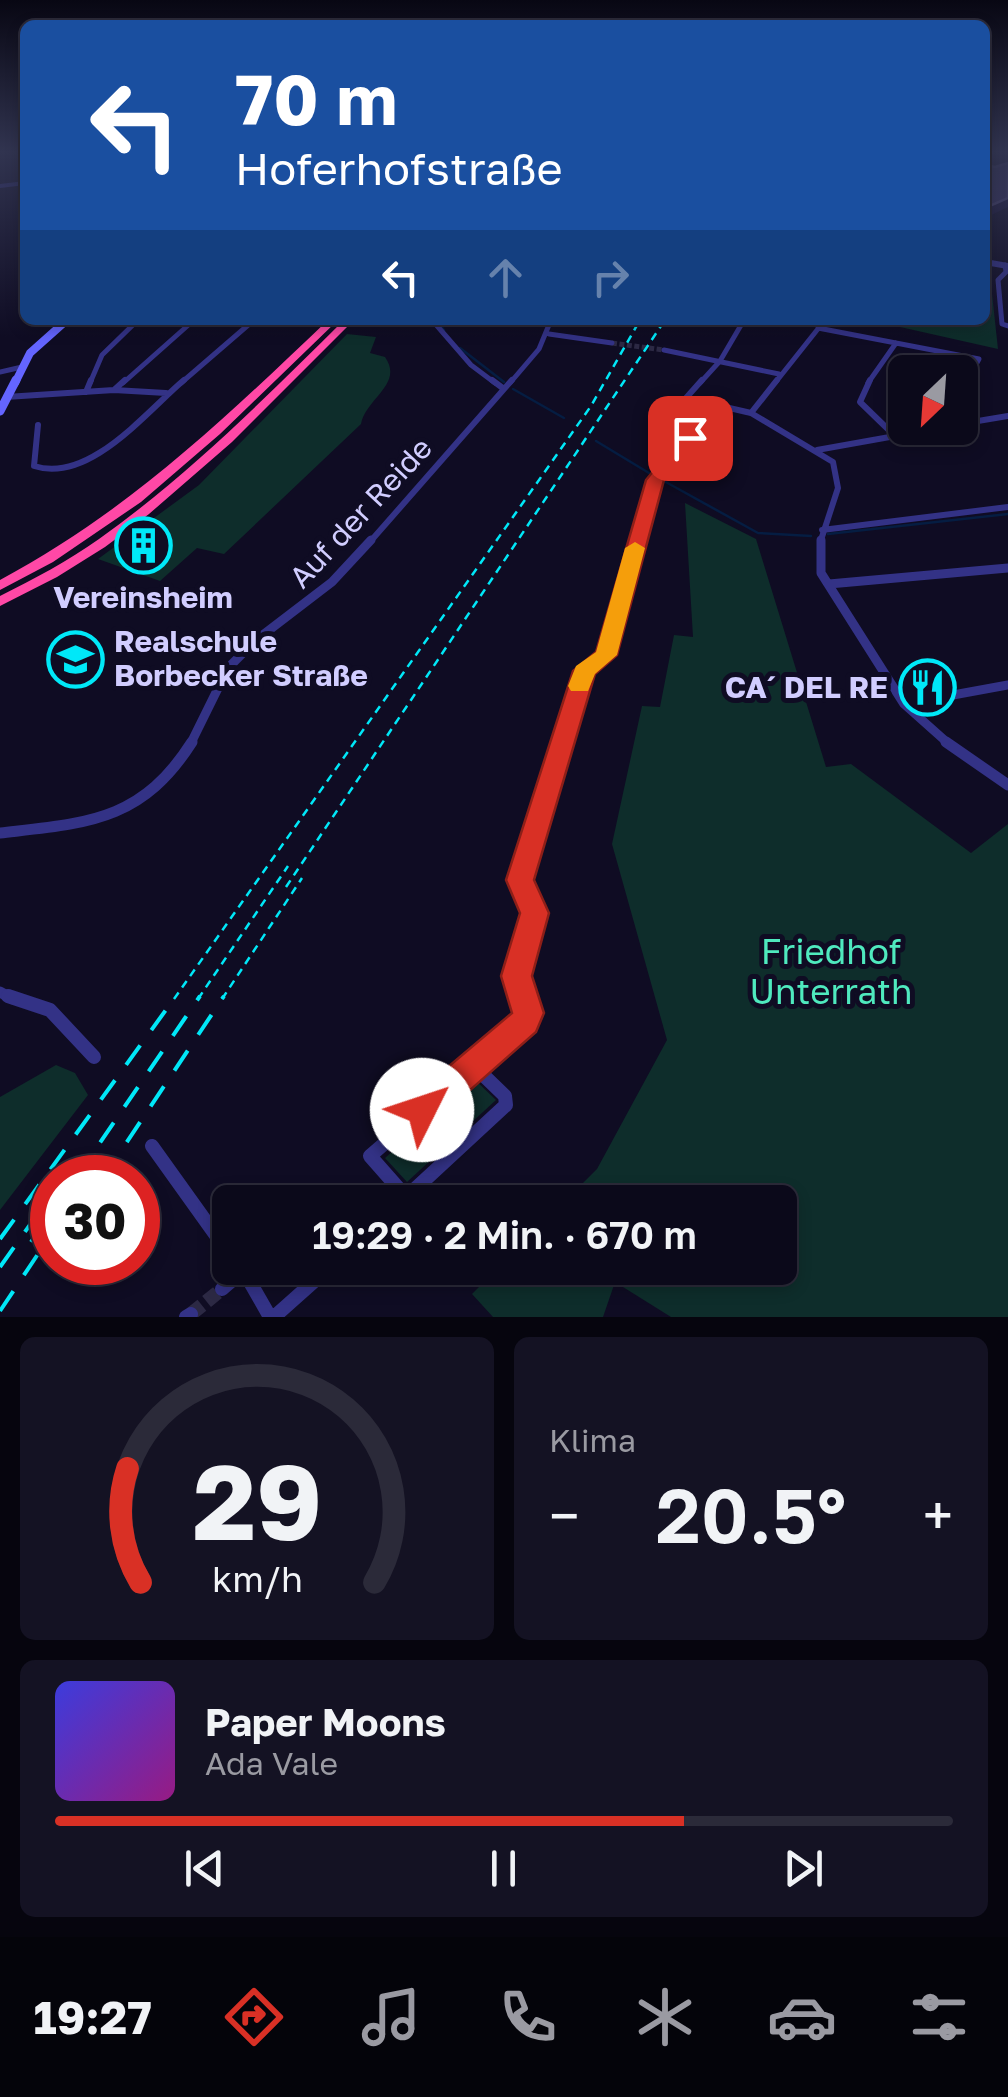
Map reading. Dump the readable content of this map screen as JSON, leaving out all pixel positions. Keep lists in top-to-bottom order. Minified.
{"streets":{"street":["Auf der Reide"]},"parks":["Friedhof Unterrath"],"places":{"building":["Vereinsheim"],"school or university":["Realschule Borbecker Straße"],"restaurant":["CA´ DEL RE"]},"north":"bottom left","page":{"turn":["70 m","Hoferhofstraße"],"limit":"30","trip":"19:29 · 2 Min. · 670 m","tile":"Klima","heat":["−","20.5°","+"],"song":["Paper Moons","Ada Vale"],"tabs":"19:27","gauge":["29","km/h"]}}
